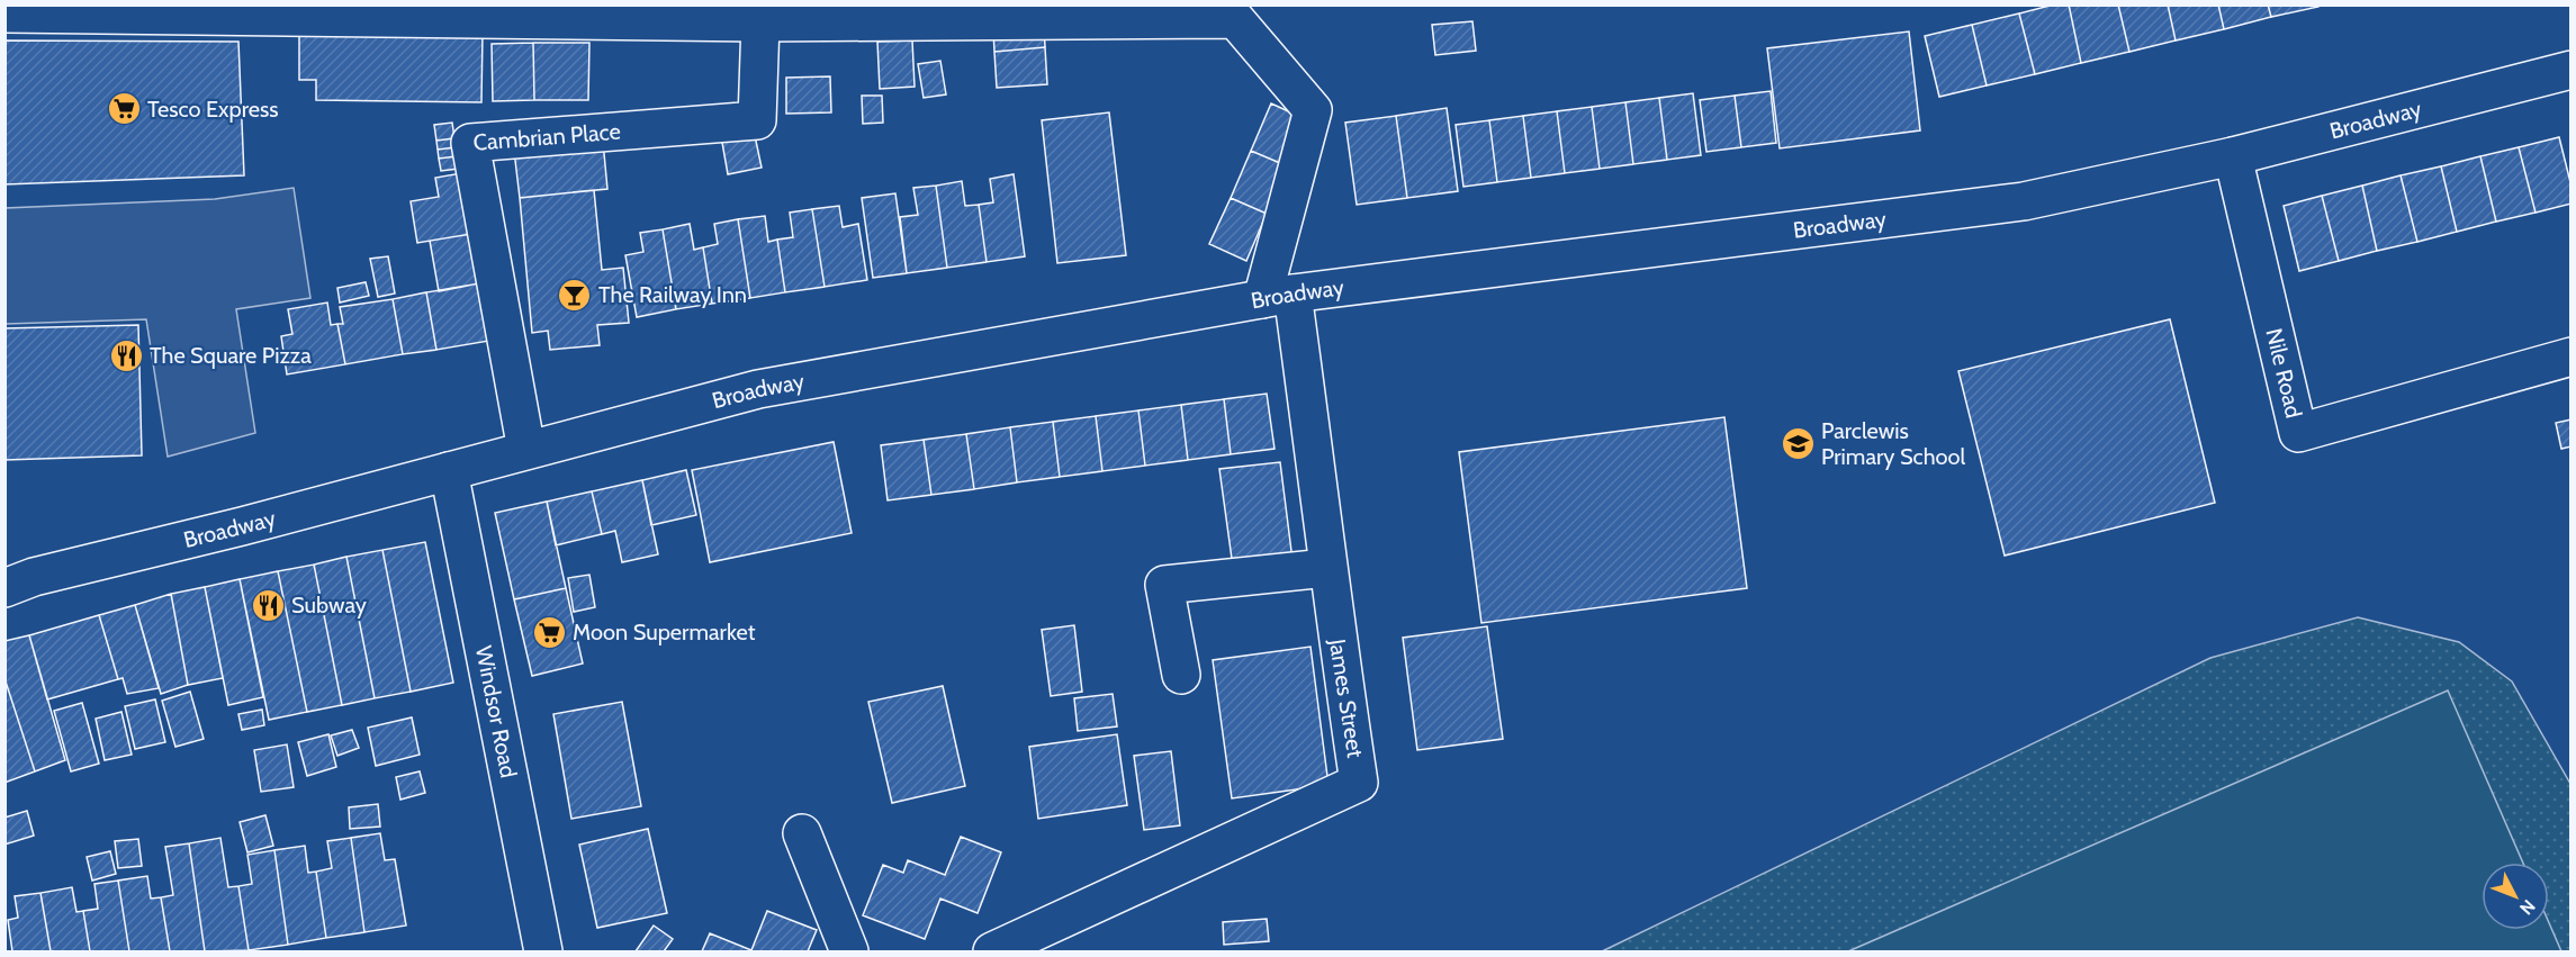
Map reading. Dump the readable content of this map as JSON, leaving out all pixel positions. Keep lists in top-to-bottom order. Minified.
{"streets":{"street":["Broadway","Cambrian Place","Nile Road","James Street","Windsor Road"]},"crossings":[["Broadway","Cambrian Place"],["Broadway","Nile Road"],["Broadway","James Street"],["Broadway","Windsor Road"]],"places":{"supermarket":["Tesco Express","Moon Supermarket"],"bar":["The Railway Inn"],"restaurant":["The Square Pizza","Subway"],"school or university":["Parclewis Primary School"]},"north":"bottom right"}
